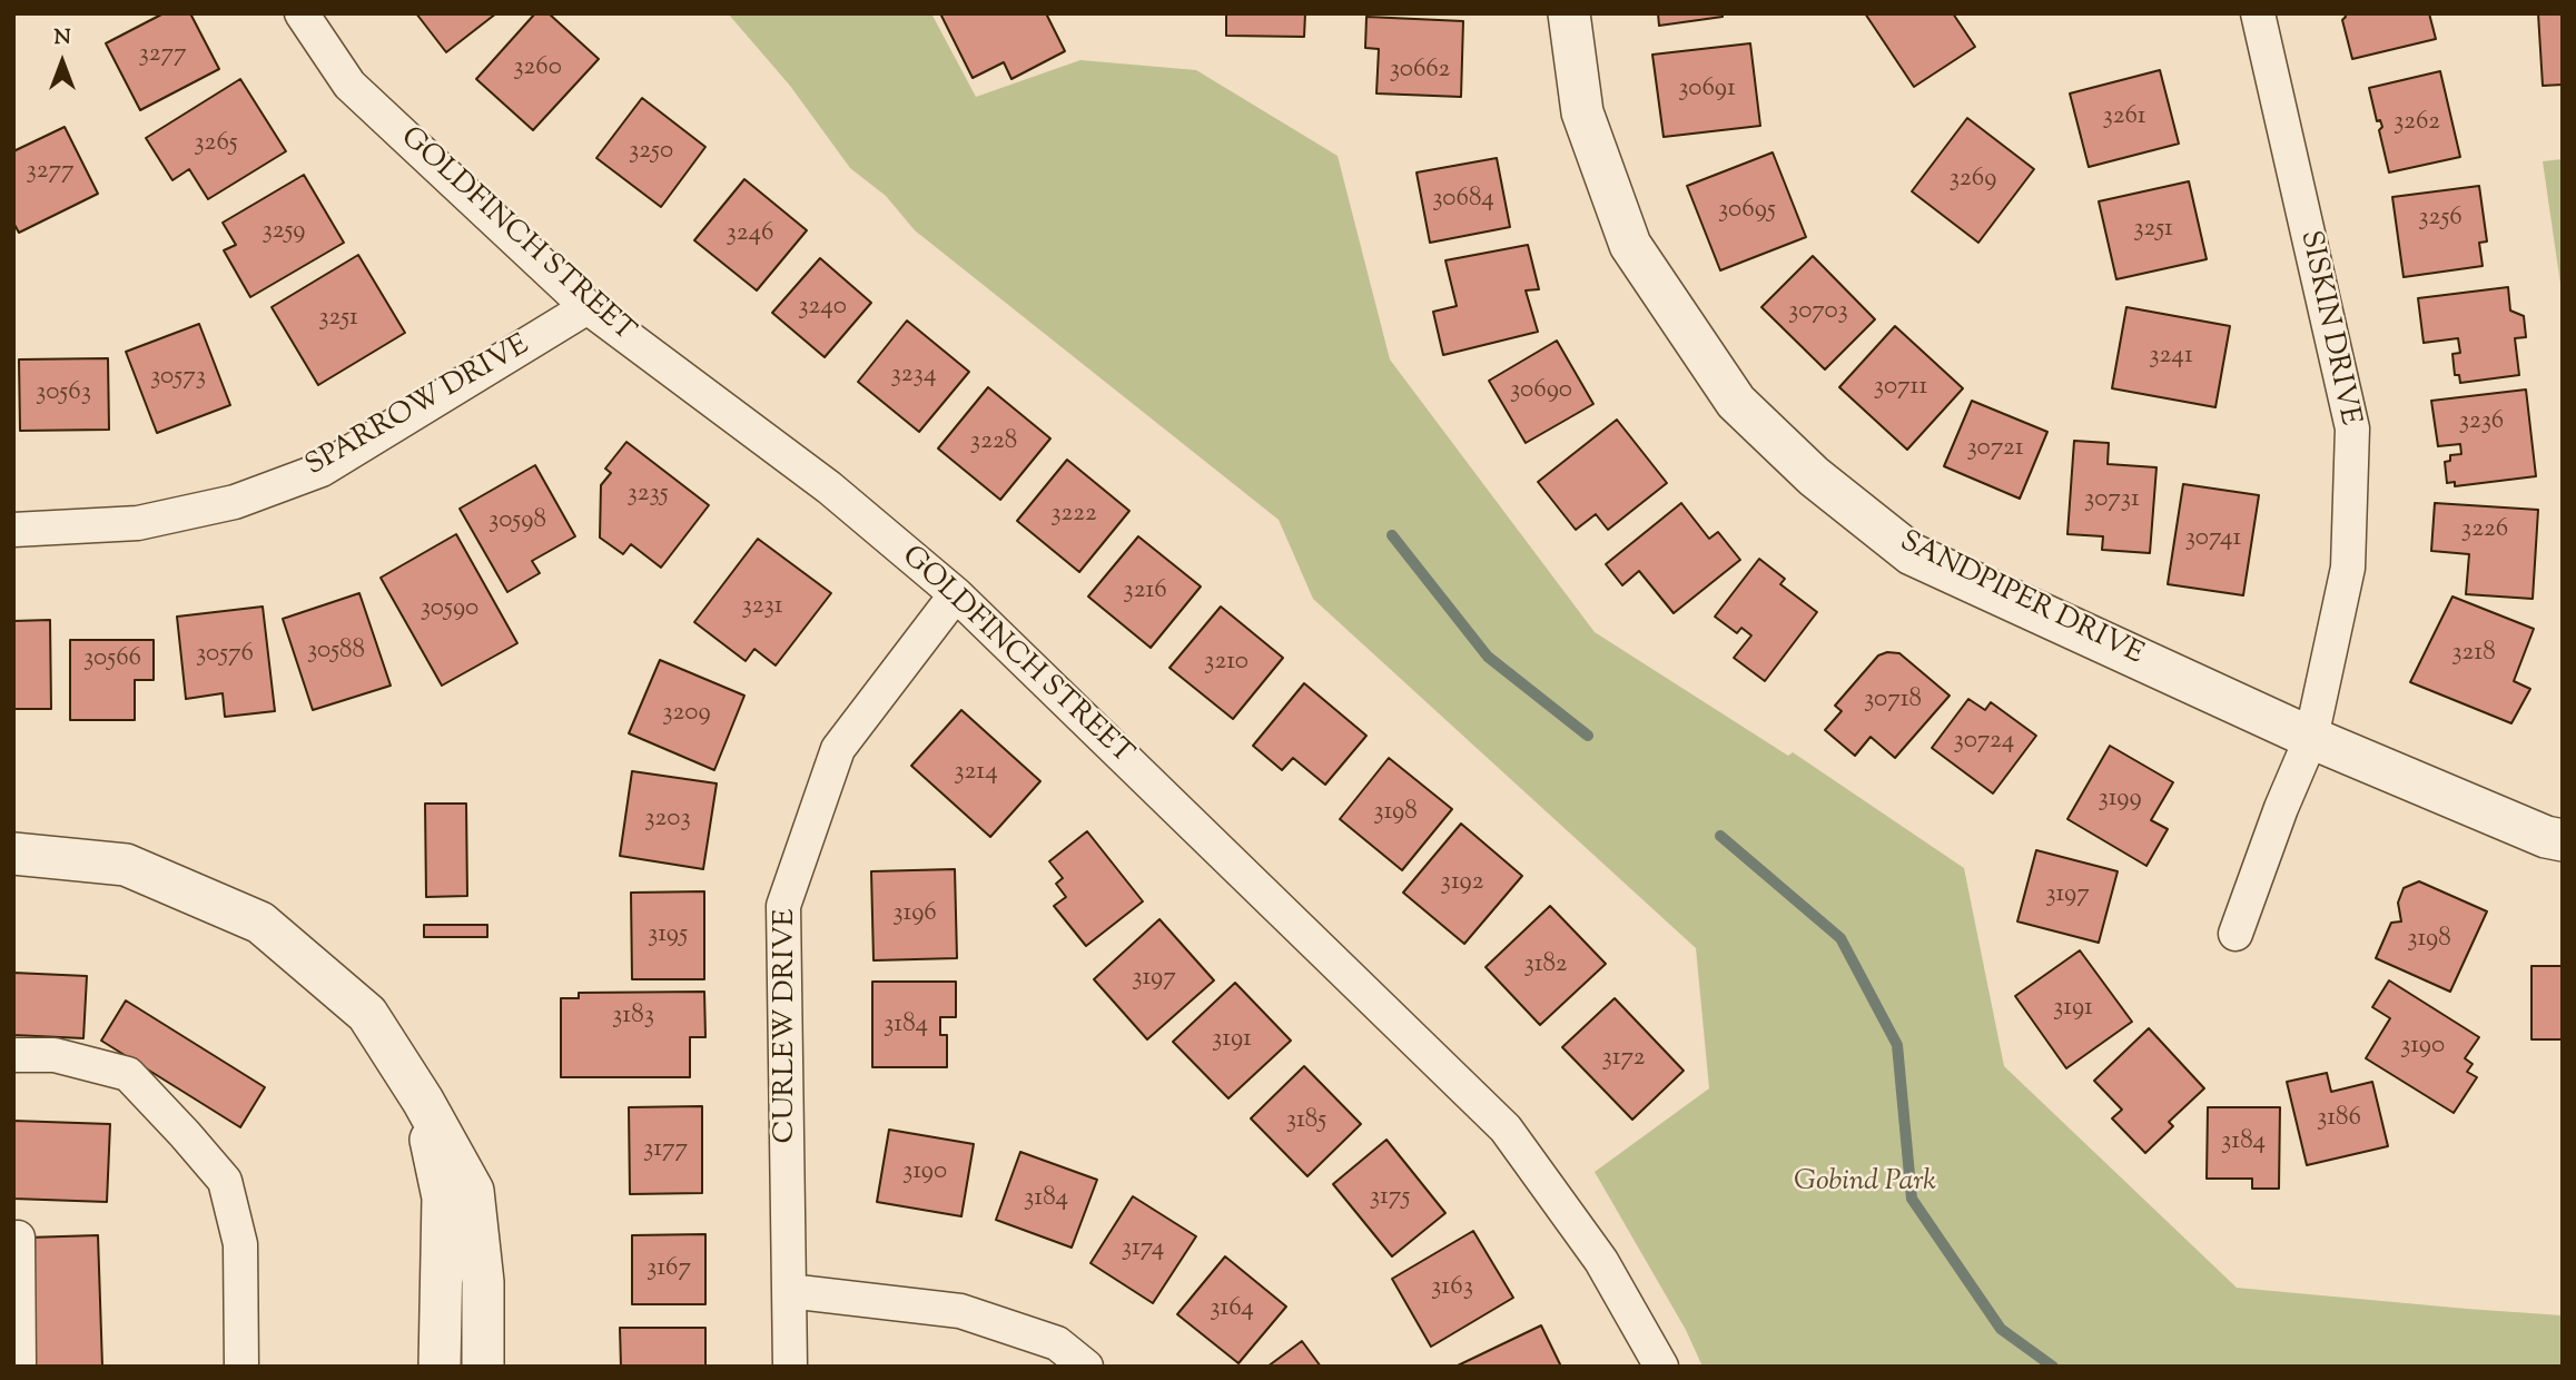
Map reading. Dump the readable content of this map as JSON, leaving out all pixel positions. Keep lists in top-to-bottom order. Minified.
{"streets":{"street":["GOLDFINCH STREET","SISKIN DRIVE","SPARROW DRIVE","SANDPIPER DRIVE","CURLEW DRIVE"]},"crossings":[["GOLDFINCH STREET","SPARROW DRIVE"],["GOLDFINCH STREET","CURLEW DRIVE"],["SISKIN DRIVE","SANDPIPER DRIVE"]],"parks":["Gobind Park"],"house_numbers":["3277","3260","30662","30691","3261","3262","3265","3250","3277","3269","30684","30695","3256","3251","3259","3246","3240","30703","3251","3241","3234","30573","30711","30690","30563","3236","3228","30721","3235","30731","3222","30598","3226","30741","3216","3231","30590","30588","3218","30576","30566","3210","30718","3209","30724","3214","3199","3198","3203","3192","3197","3196","3195","3198","3182","3197","3191","3183","3184","3191","3190","3172","3186","3185","3184","3177","3190","3175","3184","3174","3167","3163","3164"],"north":"top"}
